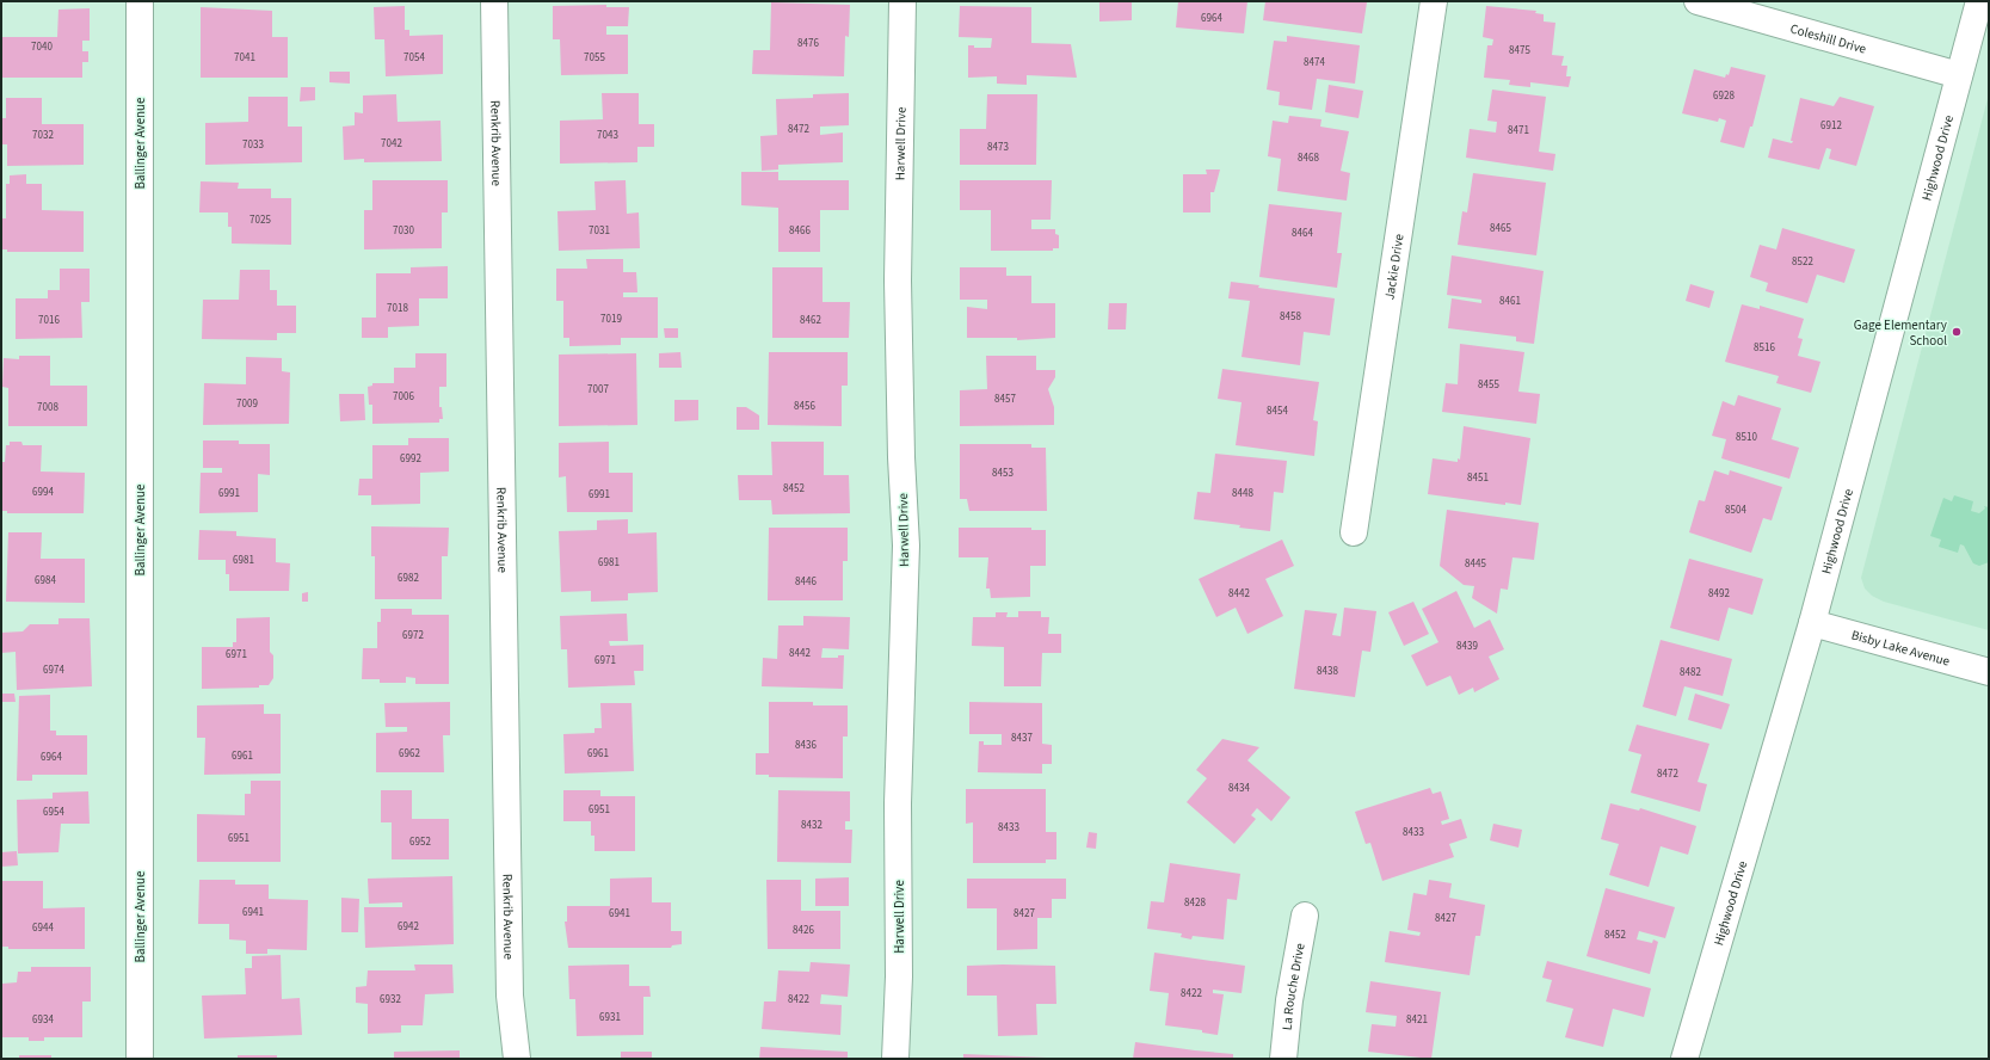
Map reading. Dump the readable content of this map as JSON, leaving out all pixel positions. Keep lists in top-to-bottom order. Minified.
{"streets":{"street":["Coleshill Drive","Ballinger Avenue","Renkrib Avenue","Harwell Drive","Highwood Drive","Jackie Drive","Bisby Lake Avenue","La Rouche Drive"]},"crossings":[["Coleshill Drive","Highwood Drive"],["Highwood Drive","Bisby Lake Avenue"]],"places":["Gage Elementary School"],"house_numbers":["6964","8476","7040","8475","7041","7054","7055","8474","6928","6912","8472","8471","7032","7043","7042","7033","8473","8468","7025","8465","7030","7031","8466","8464","8522","8461","7018","8458","7019","7016","8462","8516","8455","7007","7006","8457","7009","8456","7008","8454","8510","6992","8453","8451","8452","6994","6991","8448","6991","8504","6981","6981","8445","6982","6984","8446","8442","8492","6972","8439","8442","6971","6971","6974","8438","8482","8437","8436","6962","6961","6961","6964","8472","8434","6951","6954","8432","8433","8433","6951","6952","8428","6941","6941","8427","8427","6942","6944","8426","8452","8422","6932","8422","6931","6934","8421"]}
